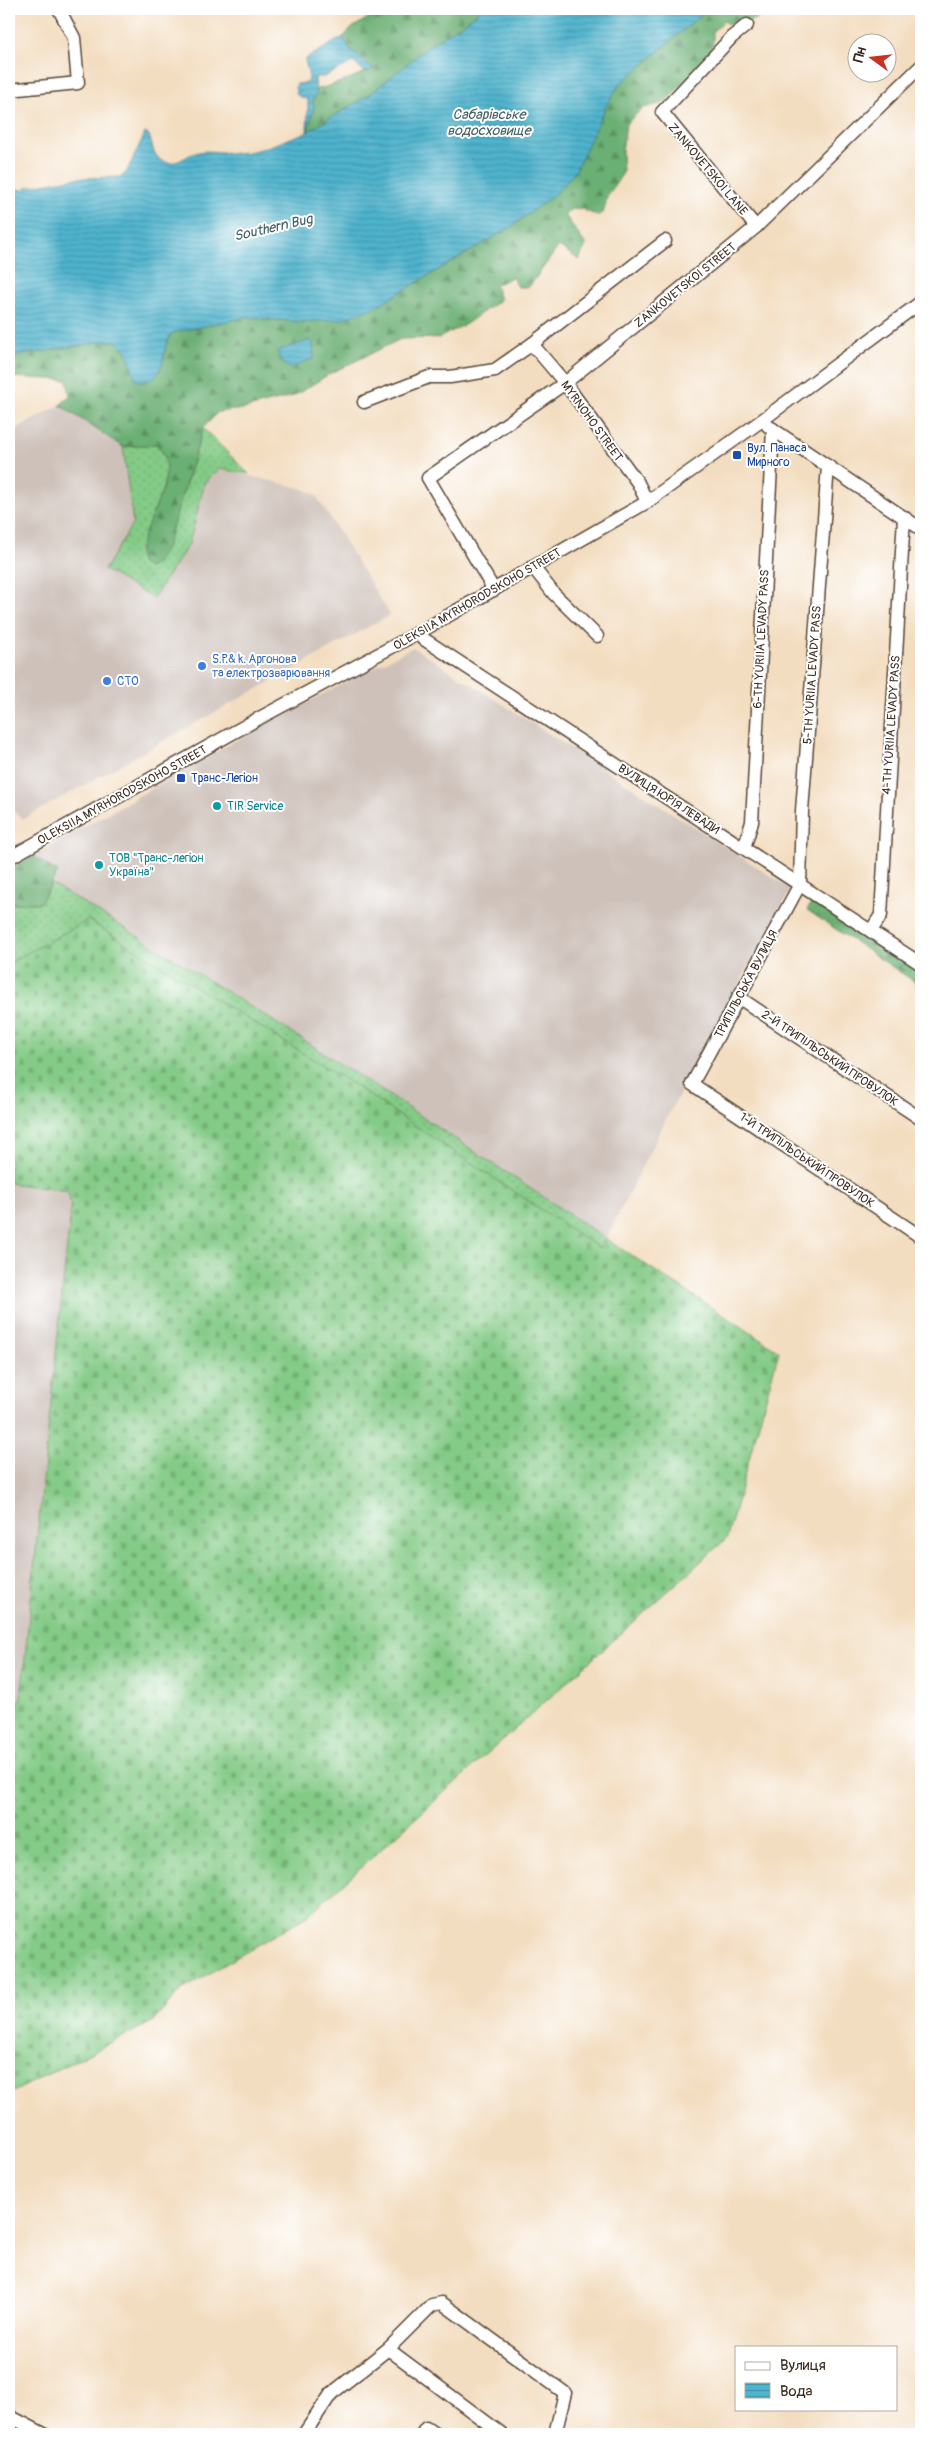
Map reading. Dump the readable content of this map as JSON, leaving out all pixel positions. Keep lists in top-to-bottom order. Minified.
{"streets":{"street":["ZANKOVETSKOI LANE","ZANKOVETSKOI STREET","MYRNOHO STREET","OLEKSIIA MYRHORODSKOHO STREET","6-TH YURIIA LEVADY PASS","5-TH YURIIA LEVADY PASS","4-TH YURIIA LEVADY PASS","ВУЛИЦЯ ЮРІЯ ЛЕВАДИ","ТРИПІЛЬСЬКА ВУЛИЦЯ","2-Й ТРИПІЛЬСЬКИЙ ПРОВУЛОК","1-Й ТРИПІЛЬСЬКИЙ ПРОВУЛОК"]},"crossings":[["ZANKOVETSKOI LANE","ZANKOVETSKOI STREET"],["ZANKOVETSKOI STREET","MYRNOHO STREET"],["ZANKOVETSKOI STREET","OLEKSIIA MYRHORODSKOHO STREET"],["MYRNOHO STREET","OLEKSIIA MYRHORODSKOHO STREET"],["OLEKSIIA MYRHORODSKOHO STREET","ВУЛИЦЯ ЮРІЯ ЛЕВАДИ"],["6-TH YURIIA LEVADY PASS","ВУЛИЦЯ ЮРІЯ ЛЕВАДИ"],["5-TH YURIIA LEVADY PASS","ВУЛИЦЯ ЮРІЯ ЛЕВАДИ"],["5-TH YURIIA LEVADY PASS","ТРИПІЛЬСЬКА ВУЛИЦЯ"],["4-TH YURIIA LEVADY PASS","ВУЛИЦЯ ЮРІЯ ЛЕВАДИ"],["ВУЛИЦЯ ЮРІЯ ЛЕВАДИ","ТРИПІЛЬСЬКА ВУЛИЦЯ"],["ТРИПІЛЬСЬКА ВУЛИЦЯ","2-Й ТРИПІЛЬСЬКИЙ ПРОВУЛОК"],["ТРИПІЛЬСЬКА ВУЛИЦЯ","1-Й ТРИПІЛЬСЬКИЙ ПРОВУЛОК"]],"water":["Сабарівське водосховище","Southern Bug"],"places":{"transit":["Вул. Панаса Мирного","Транс-Легіон"],"other":["S.P.& k. Аргонова та електрозварювання","СТО","TIR Service","ТОВ \"Транс-легіон Україна\""]},"legend":["Вулиця","Вода"],"north":"left"}
